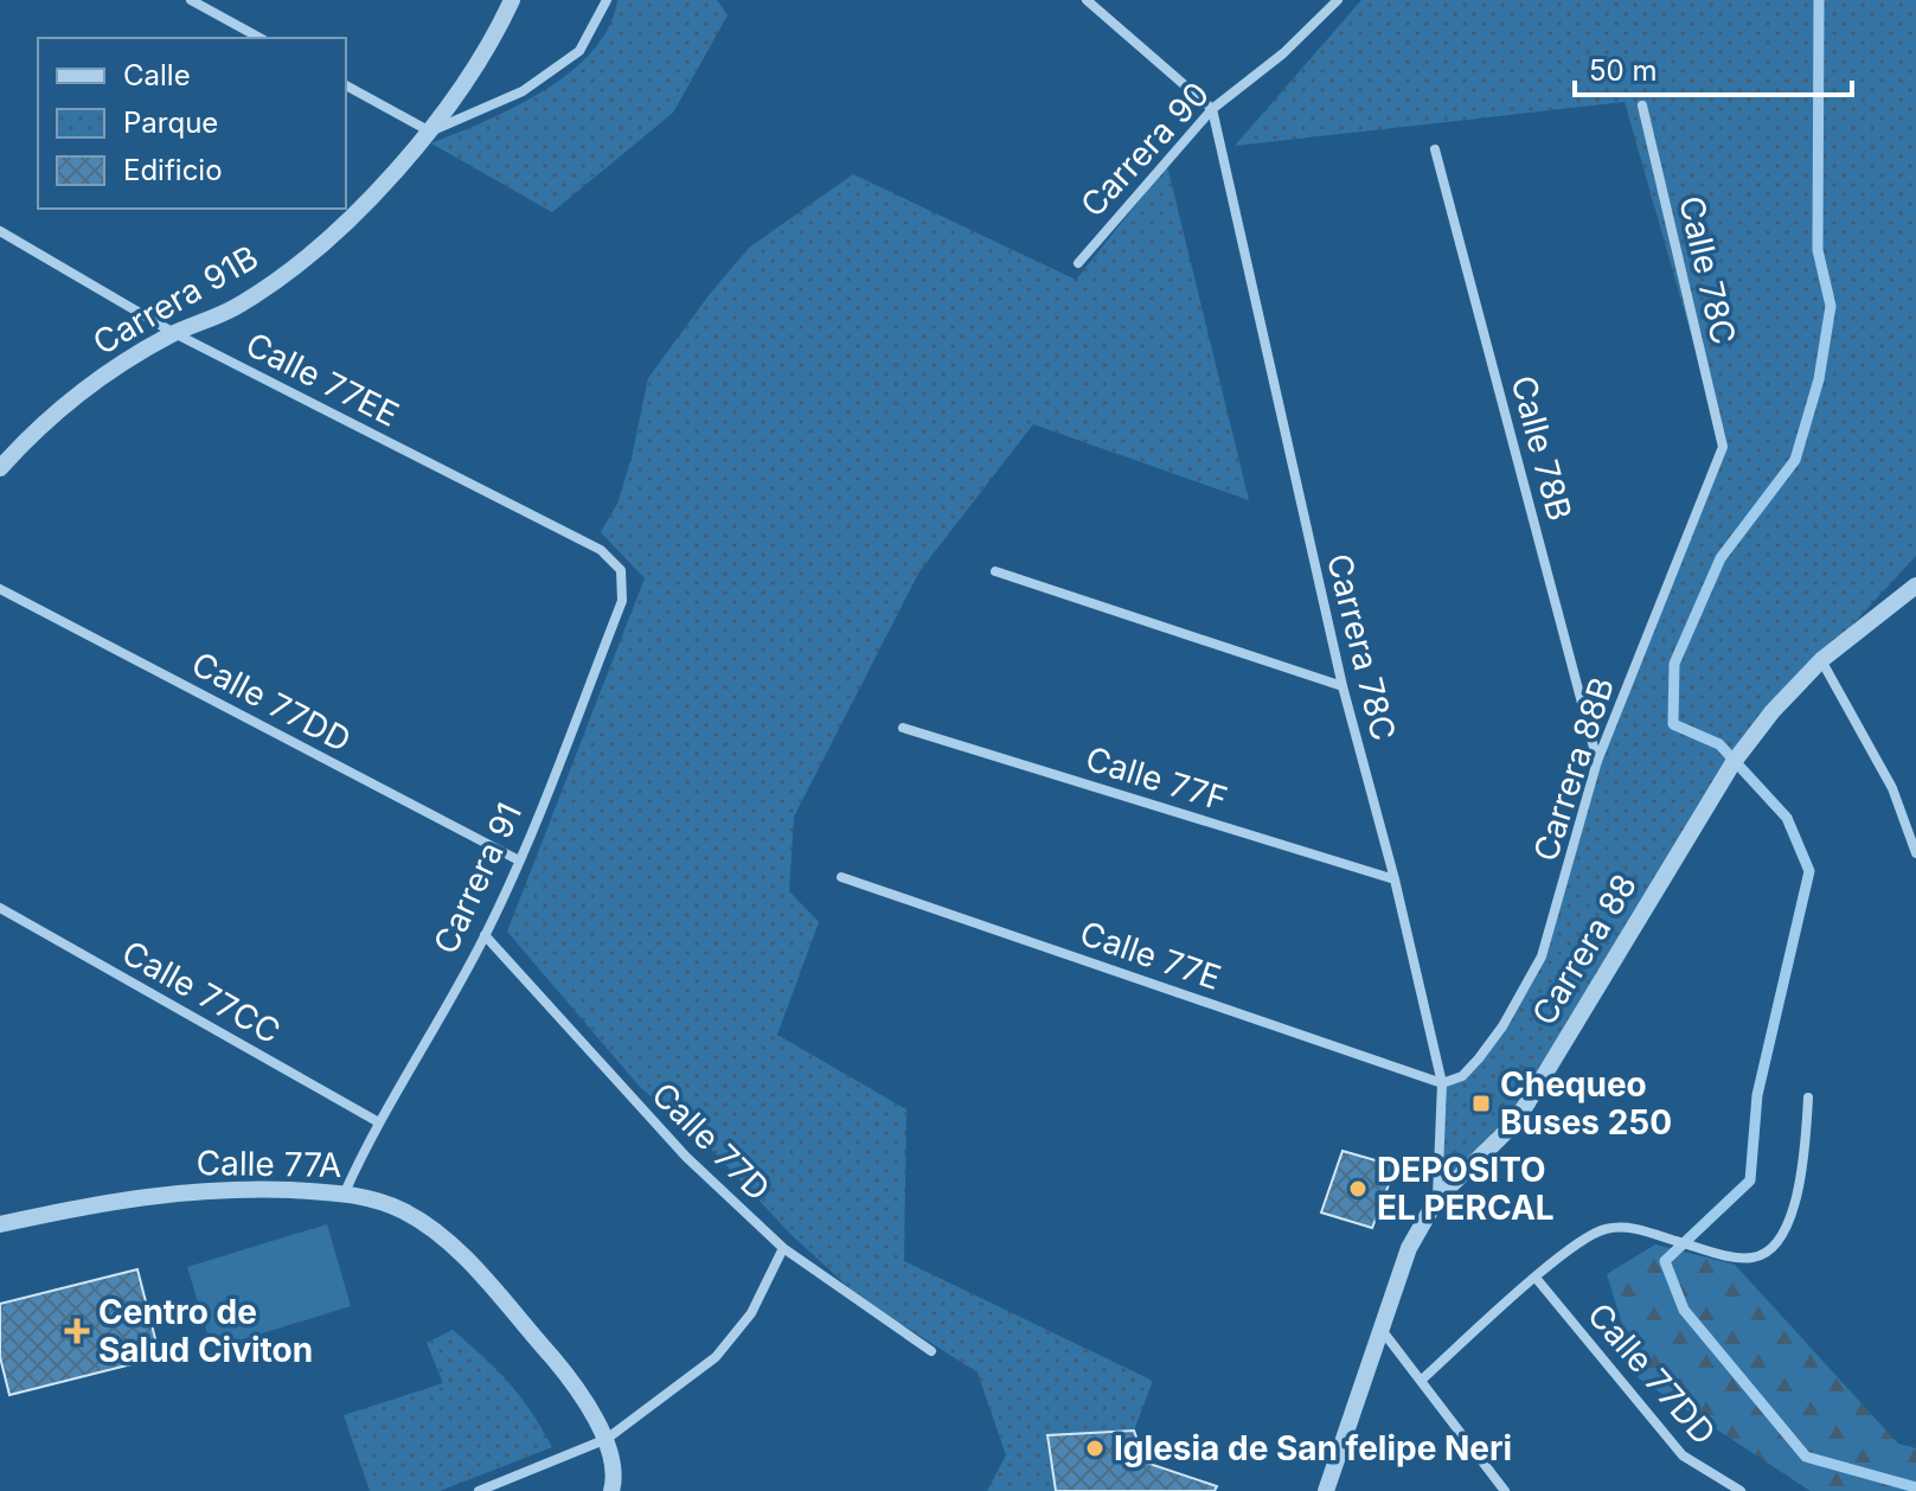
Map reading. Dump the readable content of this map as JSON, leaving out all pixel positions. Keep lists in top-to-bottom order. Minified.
{"streets":{"street":["Carrera 90","Calle 78C","Carrera 91B","Calle 77EE","Calle 78B","Carrera 78C","Calle 77DD","Carrera 88B","Calle 77F","Carrera 91","Carrera 88","Calle 77E","Calle 77CC","Calle 77D","Calle 77A"]},"crossings":[["Carrera 90","Carrera 78C"],["Calle 78C","Carrera 88B"],["Carrera 91B","Calle 77EE"],["Calle 77EE","Carrera 91"],["Calle 78B","Carrera 88B"],["Carrera 78C","Carrera 88B"],["Carrera 78C","Calle 77F"],["Carrera 78C","Carrera 88"],["Carrera 78C","Calle 77E"],["Calle 77DD","Carrera 91"],["Carrera 88B","Calle 77E"],["Carrera 91","Calle 77CC"],["Carrera 91","Calle 77D"],["Carrera 91","Calle 77A"]],"places":{"transit":["Chequeo Buses 250"],"other":["DEPOSITO EL PERCAL","Iglesia de San felipe Neri"],"health":["Centro de Salud Civiton"]},"legend":["Calle","Parque","Edificio"],"scale_bar":"50 m"}
